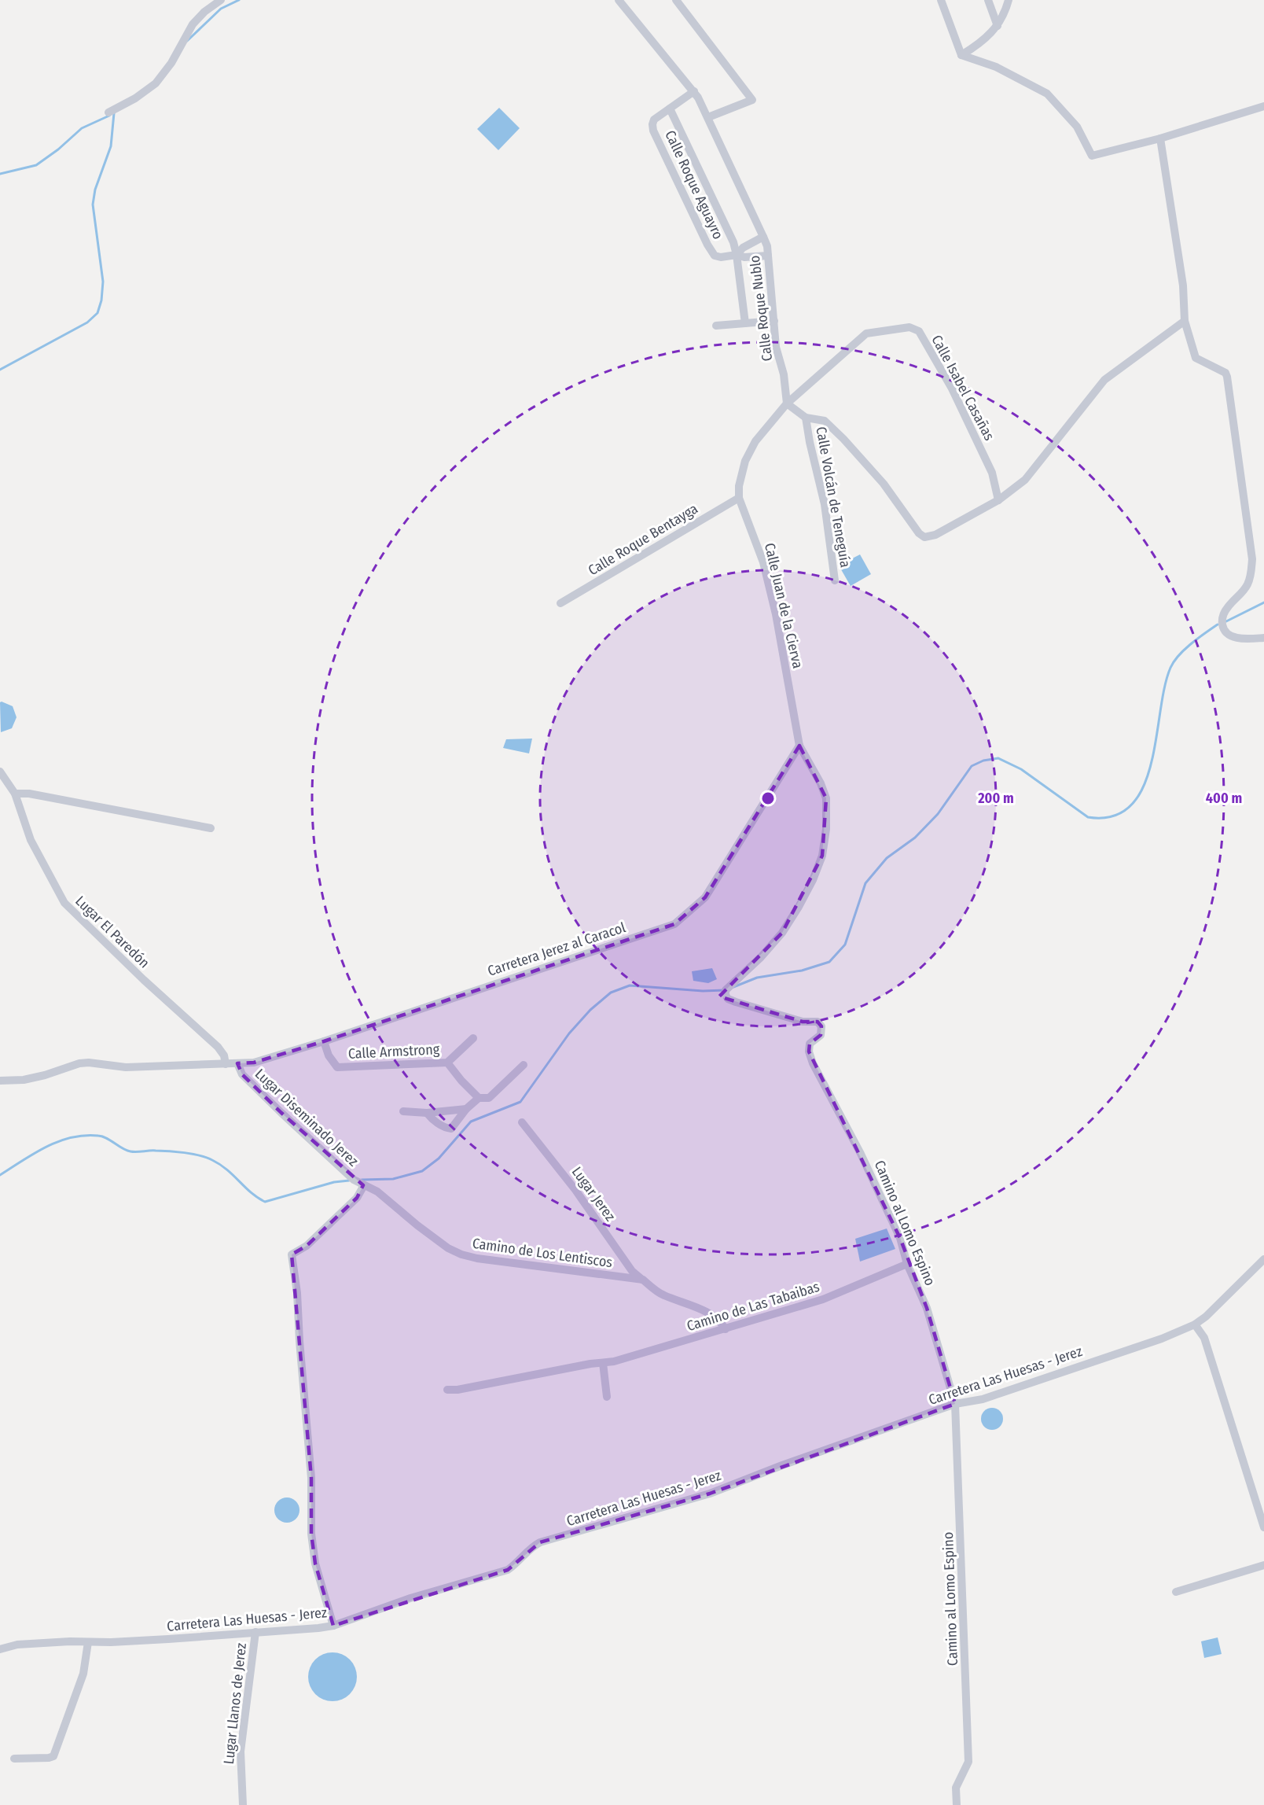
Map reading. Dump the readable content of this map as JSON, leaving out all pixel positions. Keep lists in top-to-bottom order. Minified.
{"streets":{"street":["Calle Roque Aguayro","Calle Roque Nublo","Calle Isabel Casañas","Calle Volcán de Teneguía","Calle Roque Bentayga","Calle Juan de la Cierva","Lugar El Paredón","Carretera Jerez al Caracol","Calle Armstrong","Lugar Diseminado Jerez","Lugar Jerez","Camino al Lomo Espino","Camino de Los Lentiscos","Camino de Las Tabaibas","Carretera Las Huesas - Jerez","Lugar Llanos de Jerez"]},"crossings":[["Calle Roque Aguayro","Calle Roque Nublo"],["Calle Roque Nublo","Calle Isabel Casañas"],["Calle Roque Nublo","Calle Juan de la Cierva"],["Calle Isabel Casañas","Calle Juan de la Cierva"],["Calle Roque Bentayga","Calle Juan de la Cierva"],["Calle Juan de la Cierva","Carretera Jerez al Caracol"],["Calle Juan de la Cierva","Camino al Lomo Espino"],["Lugar El Paredón","Carretera Jerez al Caracol"],["Carretera Jerez al Caracol","Calle Armstrong"],["Carretera Jerez al Caracol","Lugar Diseminado Jerez"],["Carretera Jerez al Caracol","Camino al Lomo Espino"],["Lugar Diseminado Jerez","Camino de Los Lentiscos"],["Lugar Jerez","Camino de Los Lentiscos"],["Camino al Lomo Espino","Camino de Las Tabaibas"],["Camino al Lomo Espino","Carretera Las Huesas - Jerez"],["Carretera Las Huesas - Jerez","Lugar Llanos de Jerez"]],"rings":["200 m","400 m"]}
